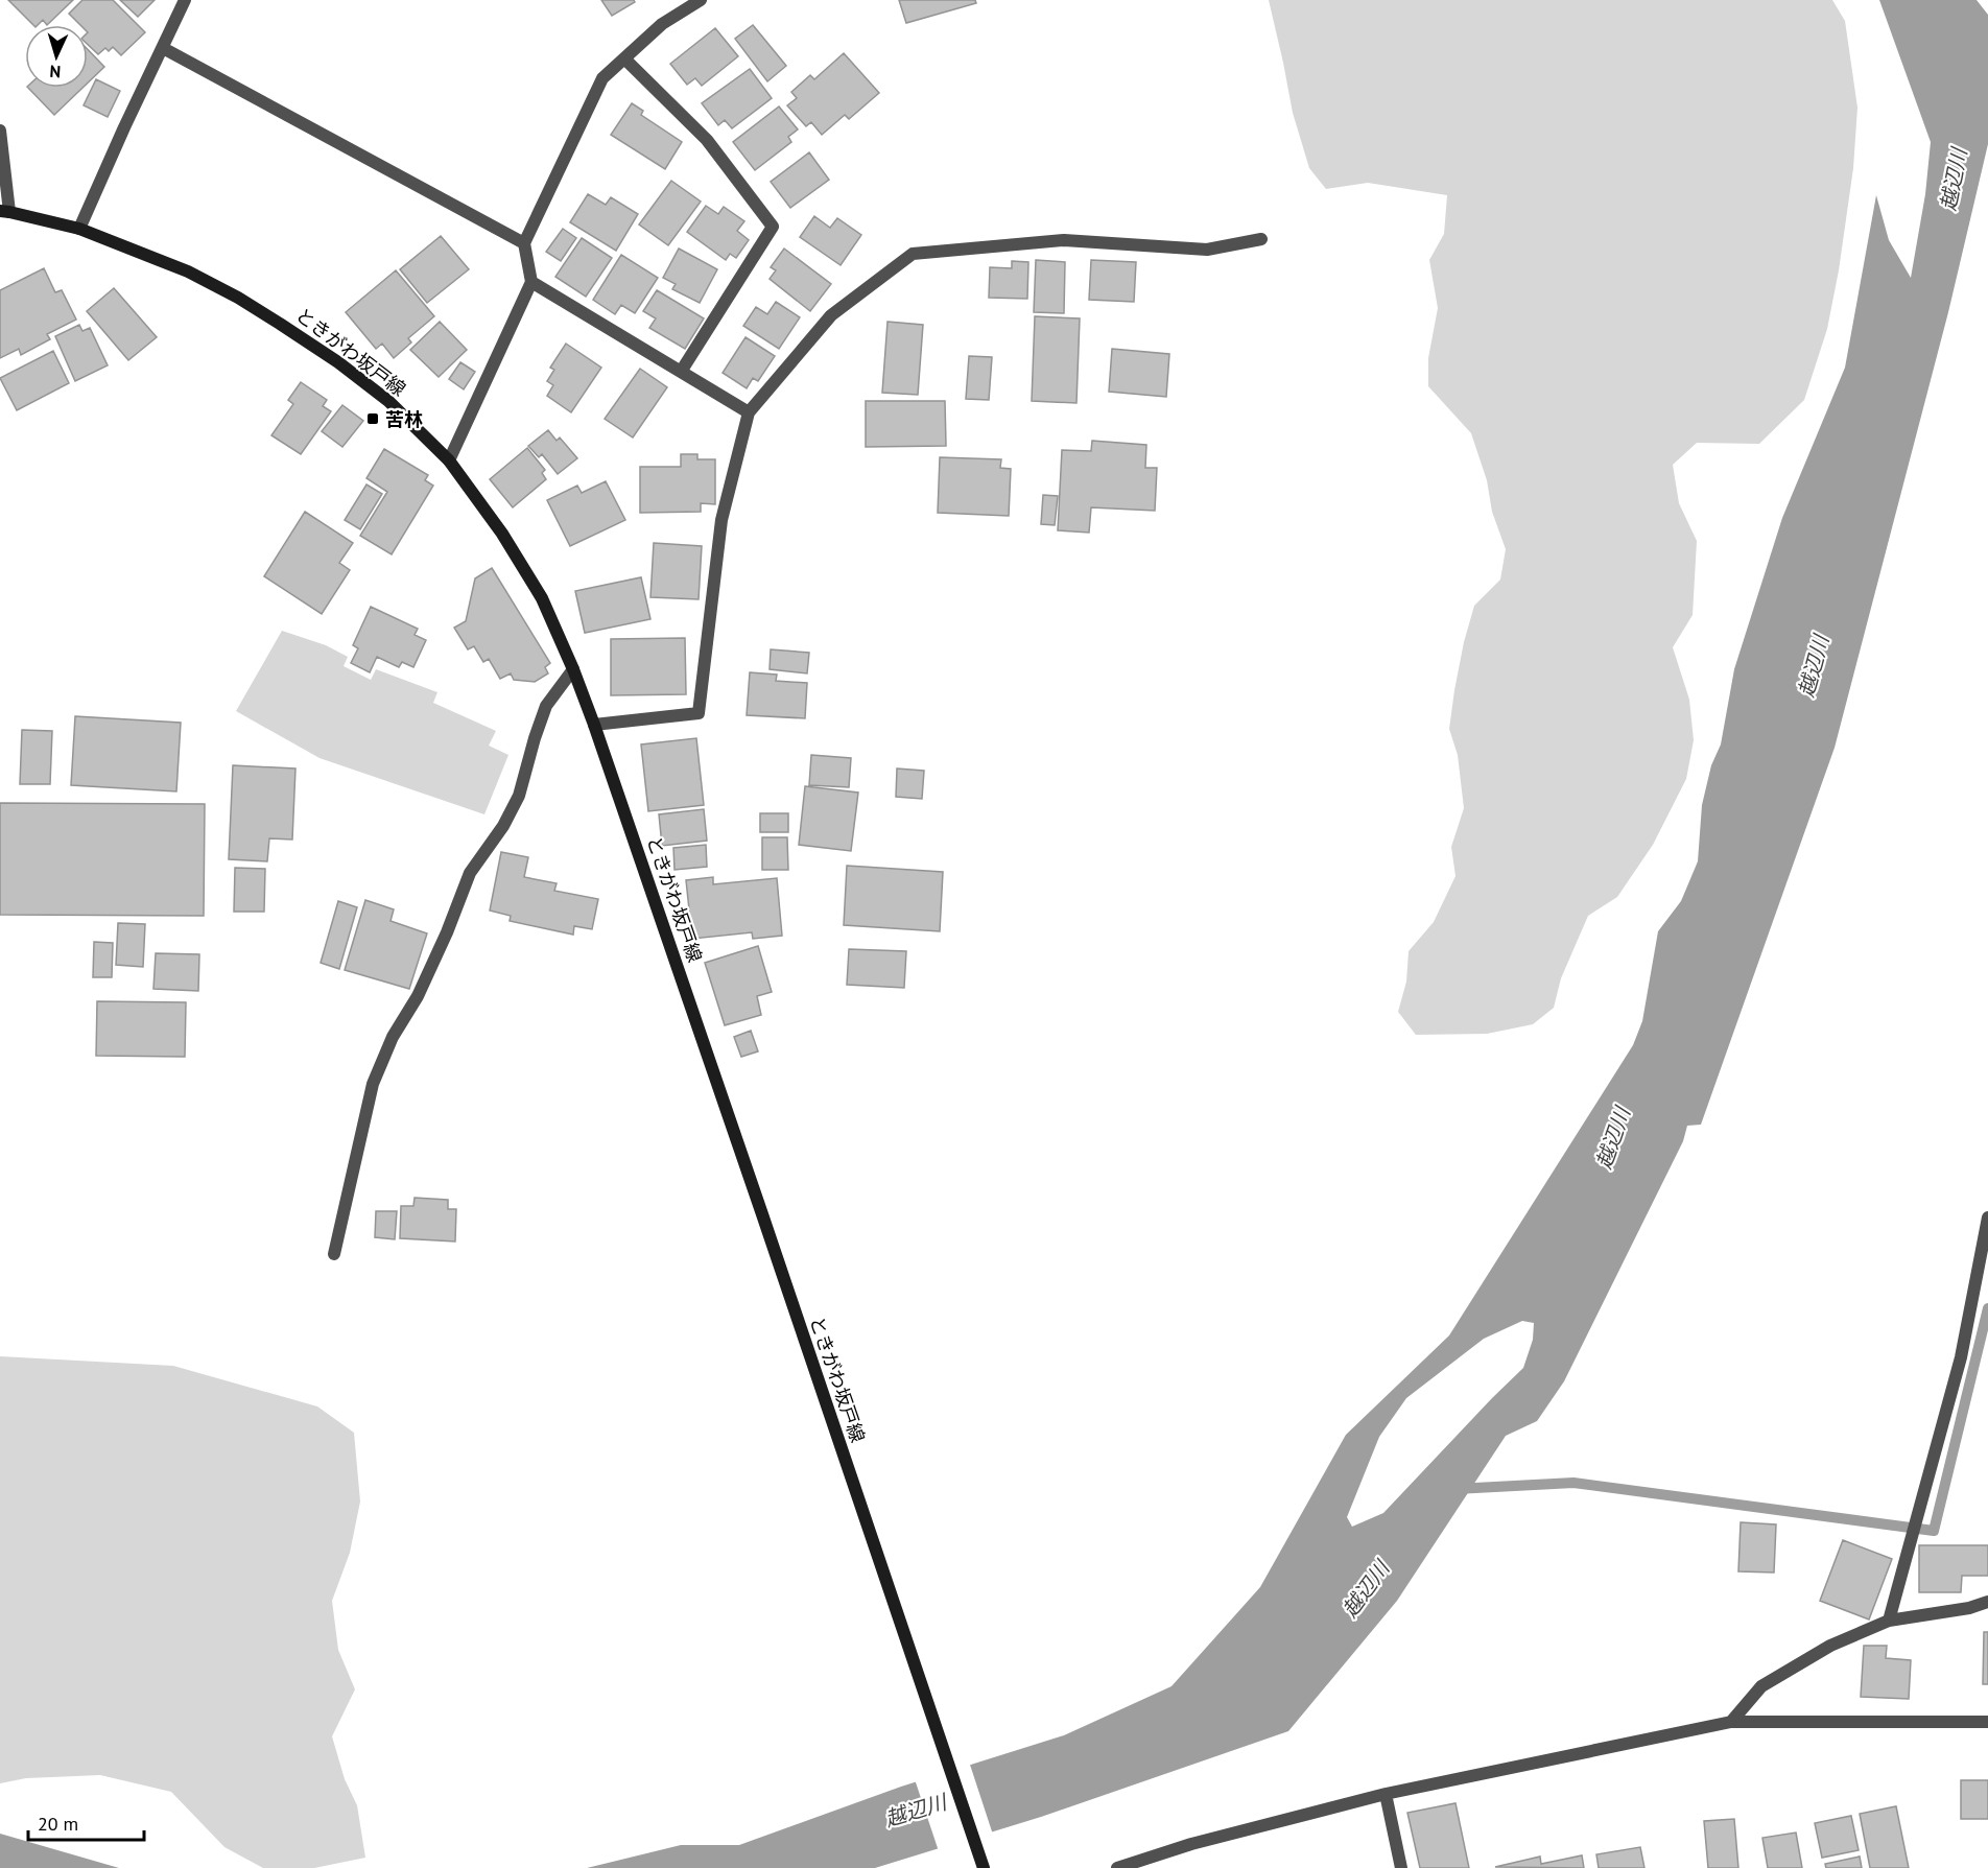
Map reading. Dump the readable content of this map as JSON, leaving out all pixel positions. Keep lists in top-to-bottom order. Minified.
{"streets":{"main road":["ときがわ坂戸線"]},"water":["越辺川"],"places":{"transit":["苦林"]},"scale_bar":"20 m","north":"bottom"}
